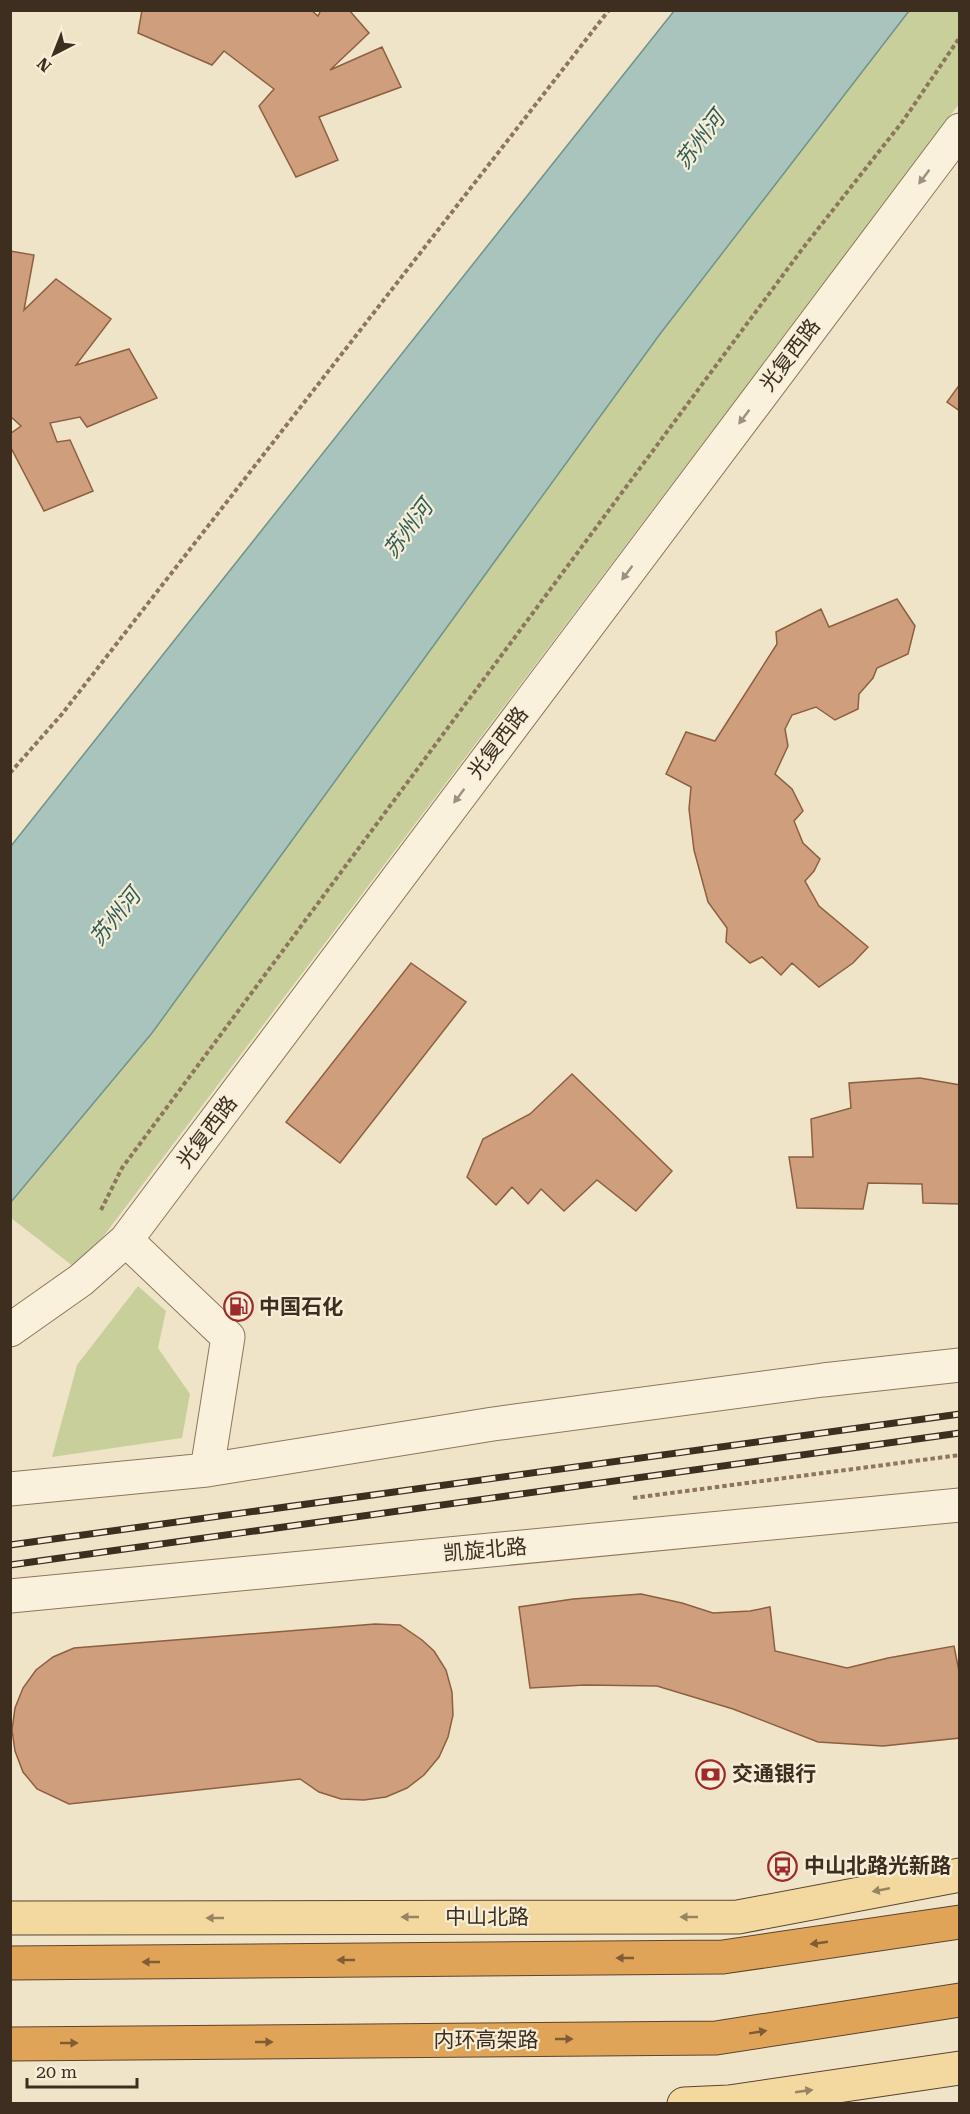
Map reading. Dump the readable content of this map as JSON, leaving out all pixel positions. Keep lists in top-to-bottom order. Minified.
{"streets":{"highway":["内环高架路"],"main road":["中山北路"],"street":["光复西路","凯旋北路"]},"one_way":["光复西路","中山北路"],"water":["苏州河"],"places":{"fuel station":["中国石化"],"bank":["交通银行"],"bus stop":["中山北路光新路"]},"scale_bar":"20 m","north":"bottom left"}
